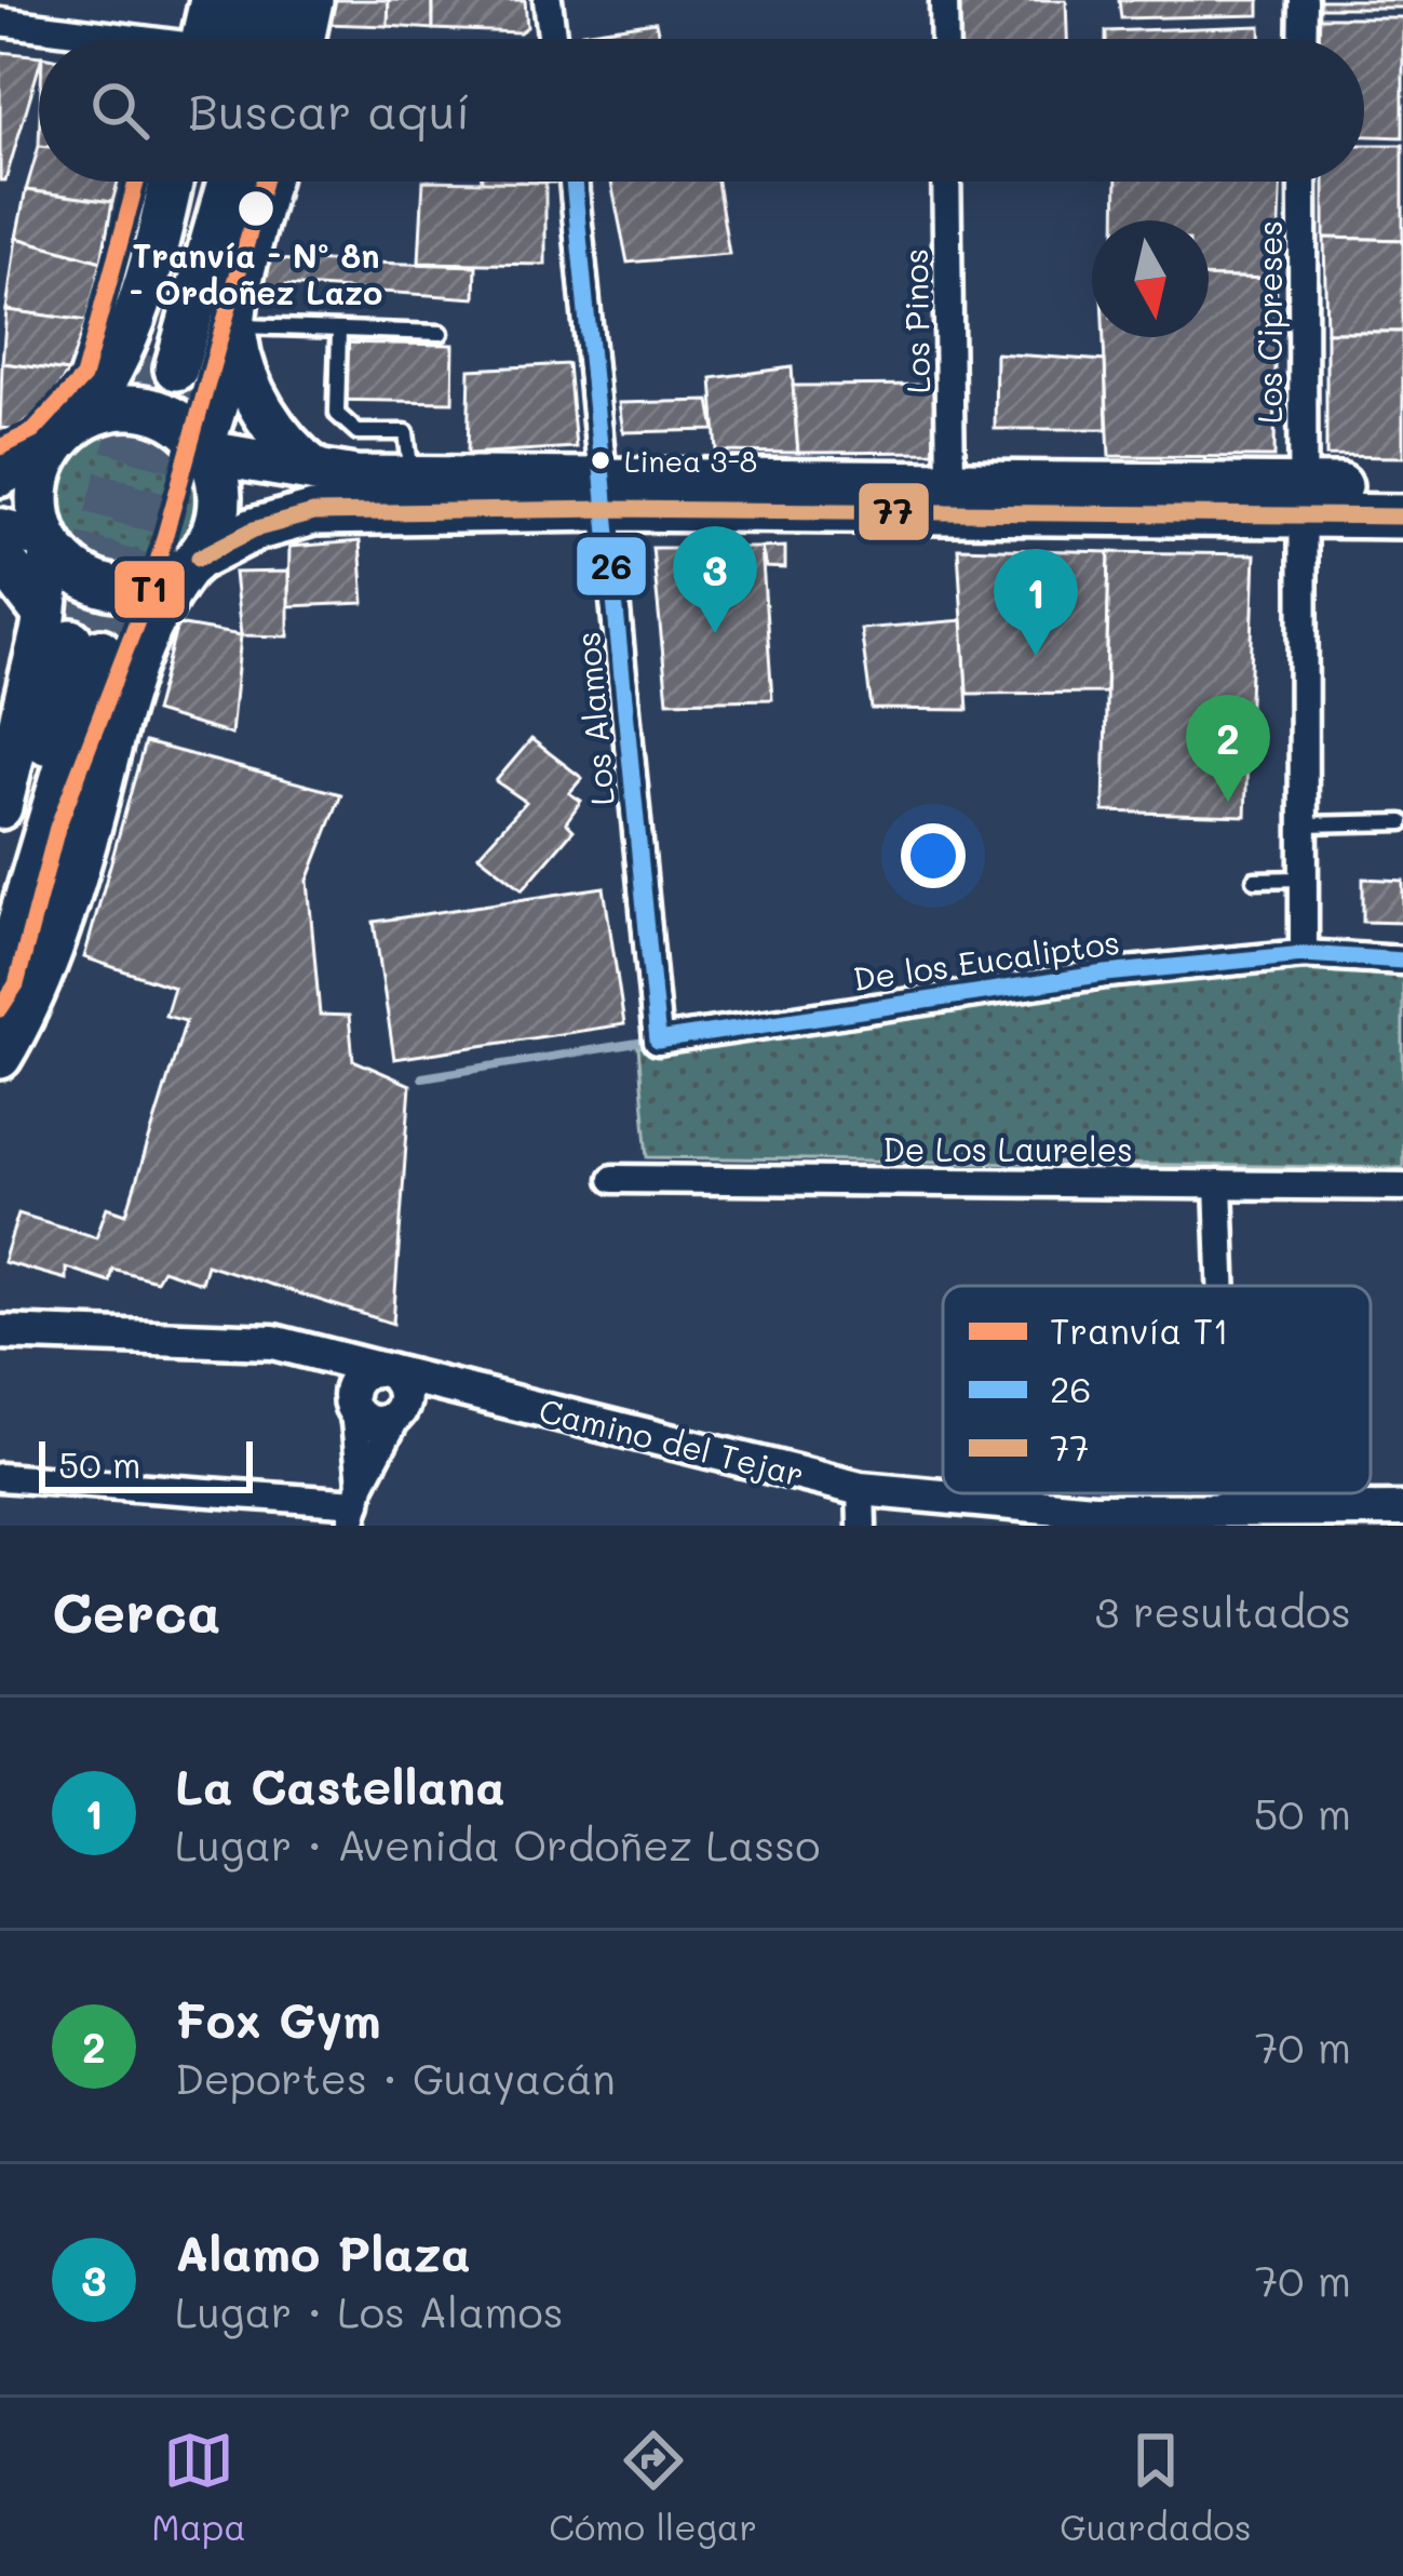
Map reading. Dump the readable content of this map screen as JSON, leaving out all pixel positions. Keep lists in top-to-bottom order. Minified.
{"streets":{"street":["Los Pinos","Los Cipreses","Los Alamos","De los Eucaliptos","De Los Laureles","Camino del Tejar"]},"crossings":[["Los Cipreses","De los Eucaliptos"],["Los Alamos","De los Eucaliptos"]],"places":["Tranvía - Nº 8n - Ordoñez Lazo","Linea 3-8"],"lines":["tram line T1","transit line 26","transit line 77"],"legend":["Tranvía T1","26","77"],"scale_bar":"50 m","north":"bottom","page":{"search":"Buscar aquí","pins":["3","1","2"],"scale":"50 m","heading":["Cerca","3 resultados"],"list":[{"mark":"1","name":"La Castellana","note":"Lugar · Avenida Ordoñez Lasso","value":"50 m"},{"mark":"2","name":"Fox Gym","note":"Deportes · Guayacán","value":"70 m"},{"mark":"3","name":"Alamo Plaza","note":"Lugar · Los Alamos","value":"70 m"}],"nav":["Mapa","Cómo llegar","Guardados"]}}
